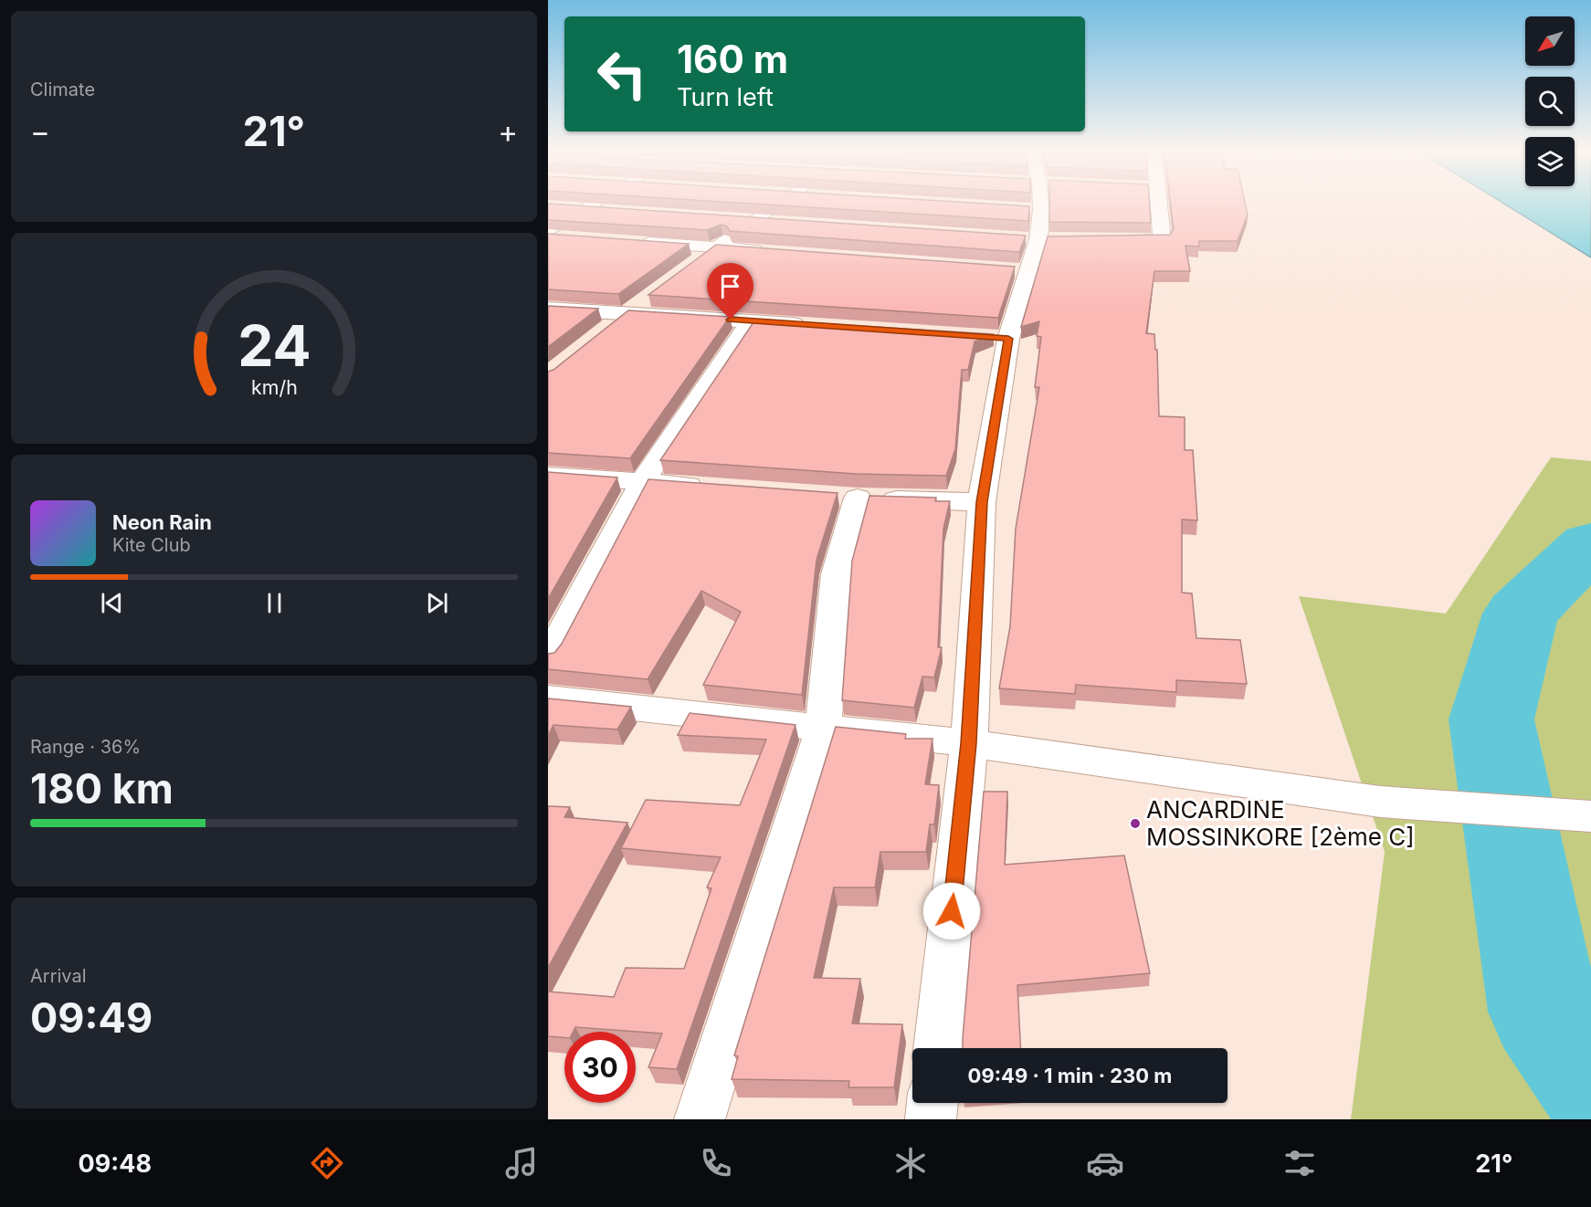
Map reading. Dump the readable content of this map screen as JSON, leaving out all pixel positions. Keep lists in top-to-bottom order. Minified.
{"places":["ANCARDINE MOSSINKORE [2ème C]"],"north":"bottom left","page":{"tile":["Climate",["Range · 36%","180 km"],["Arrival","09:49"]],"turn":["160 m","Turn left"],"heat":["−","21°","+"],"song":["Neon Rain","Kite Club"],"limit":"30","trip":"09:49 · 1 min · 230 m","tabs":["09:48","21°"],"gauge":["24","km/h"]}}
